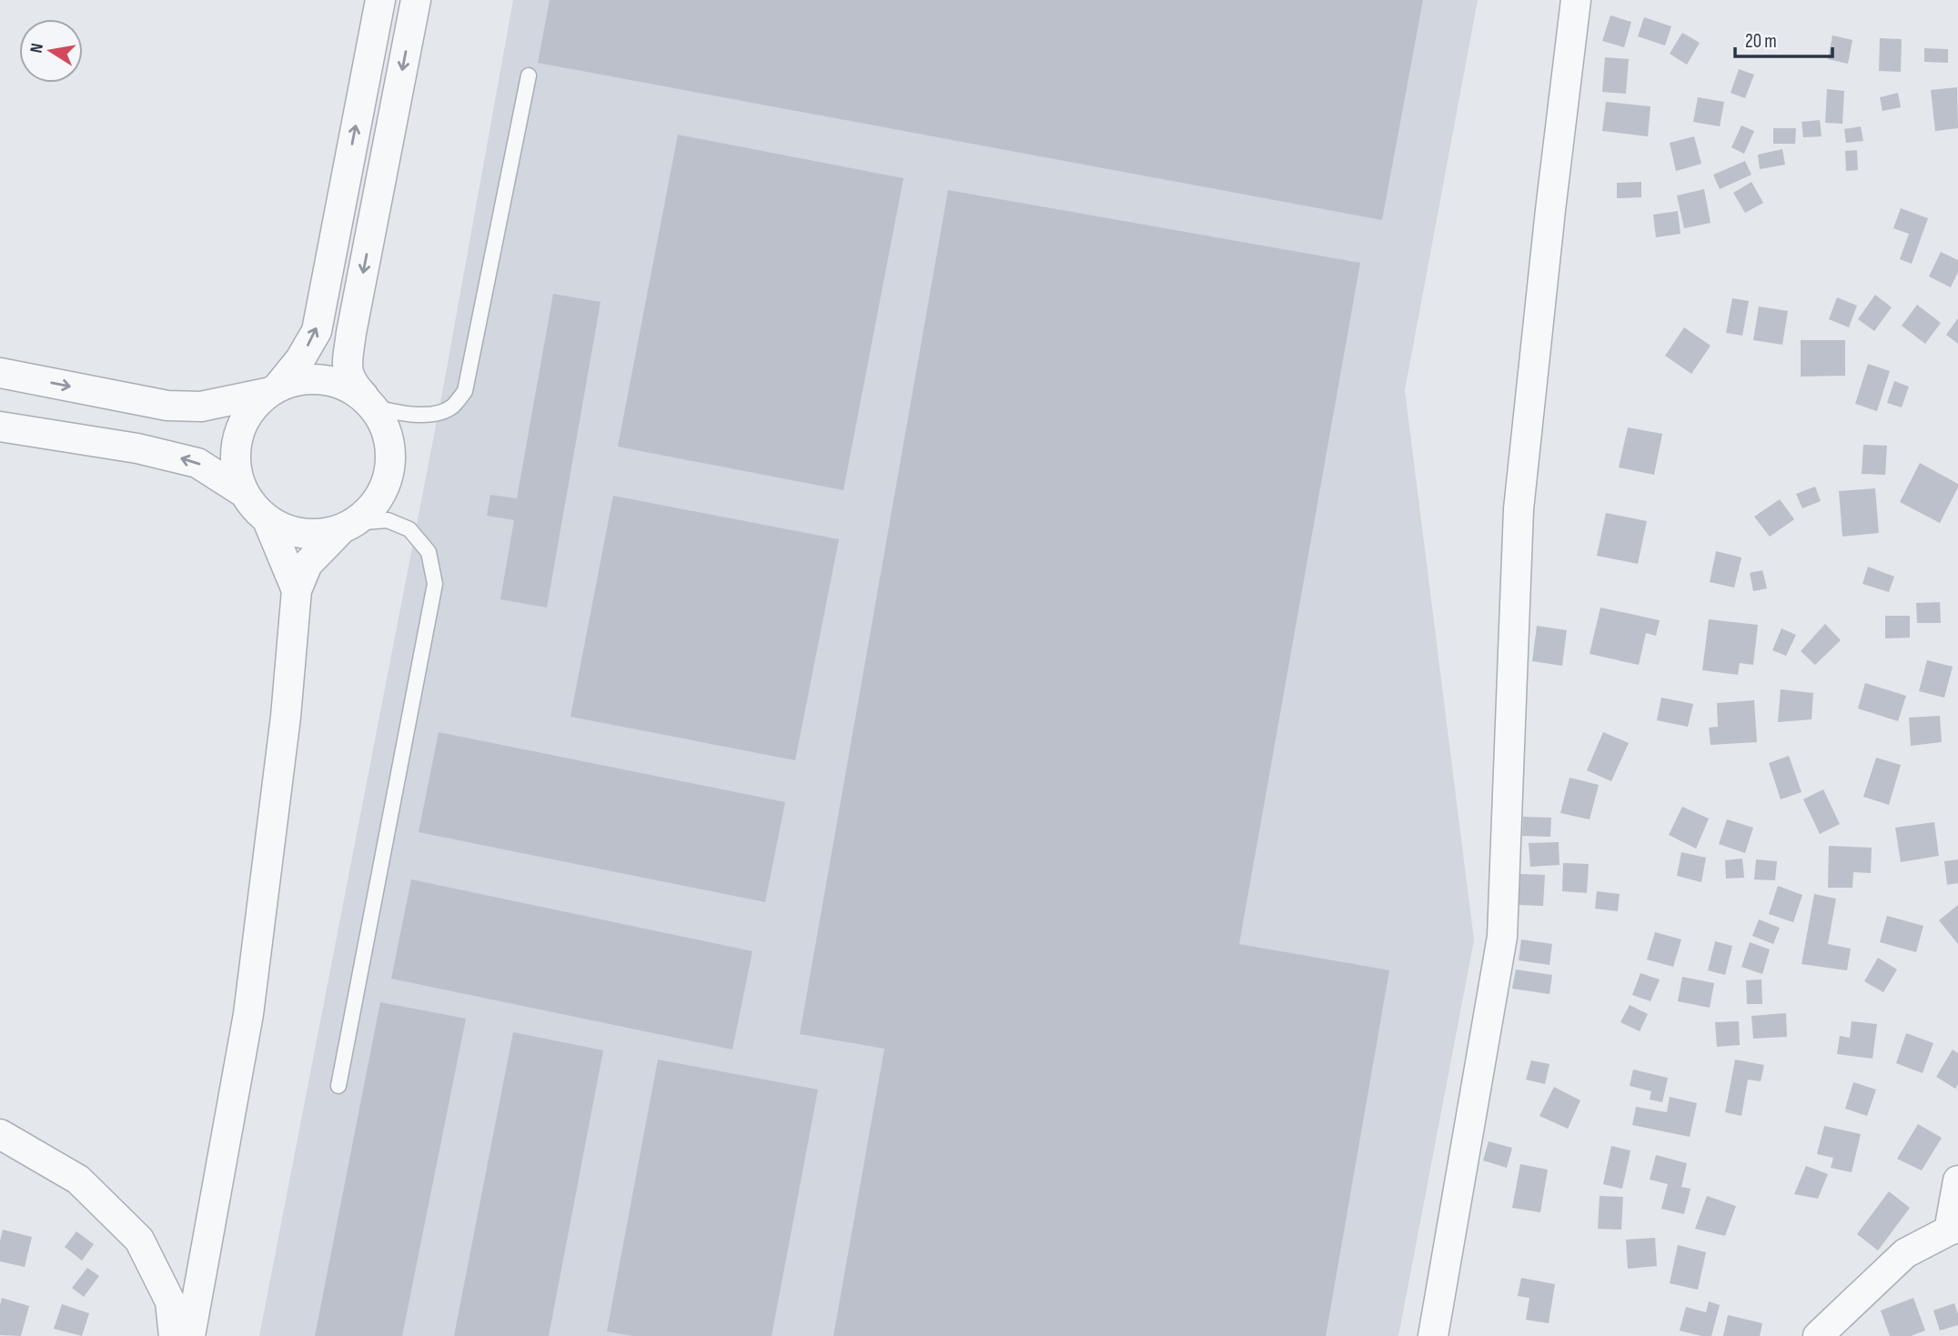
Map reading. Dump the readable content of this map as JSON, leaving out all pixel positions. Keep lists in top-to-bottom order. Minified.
{"scale_bar":"20 m","north":"left"}
